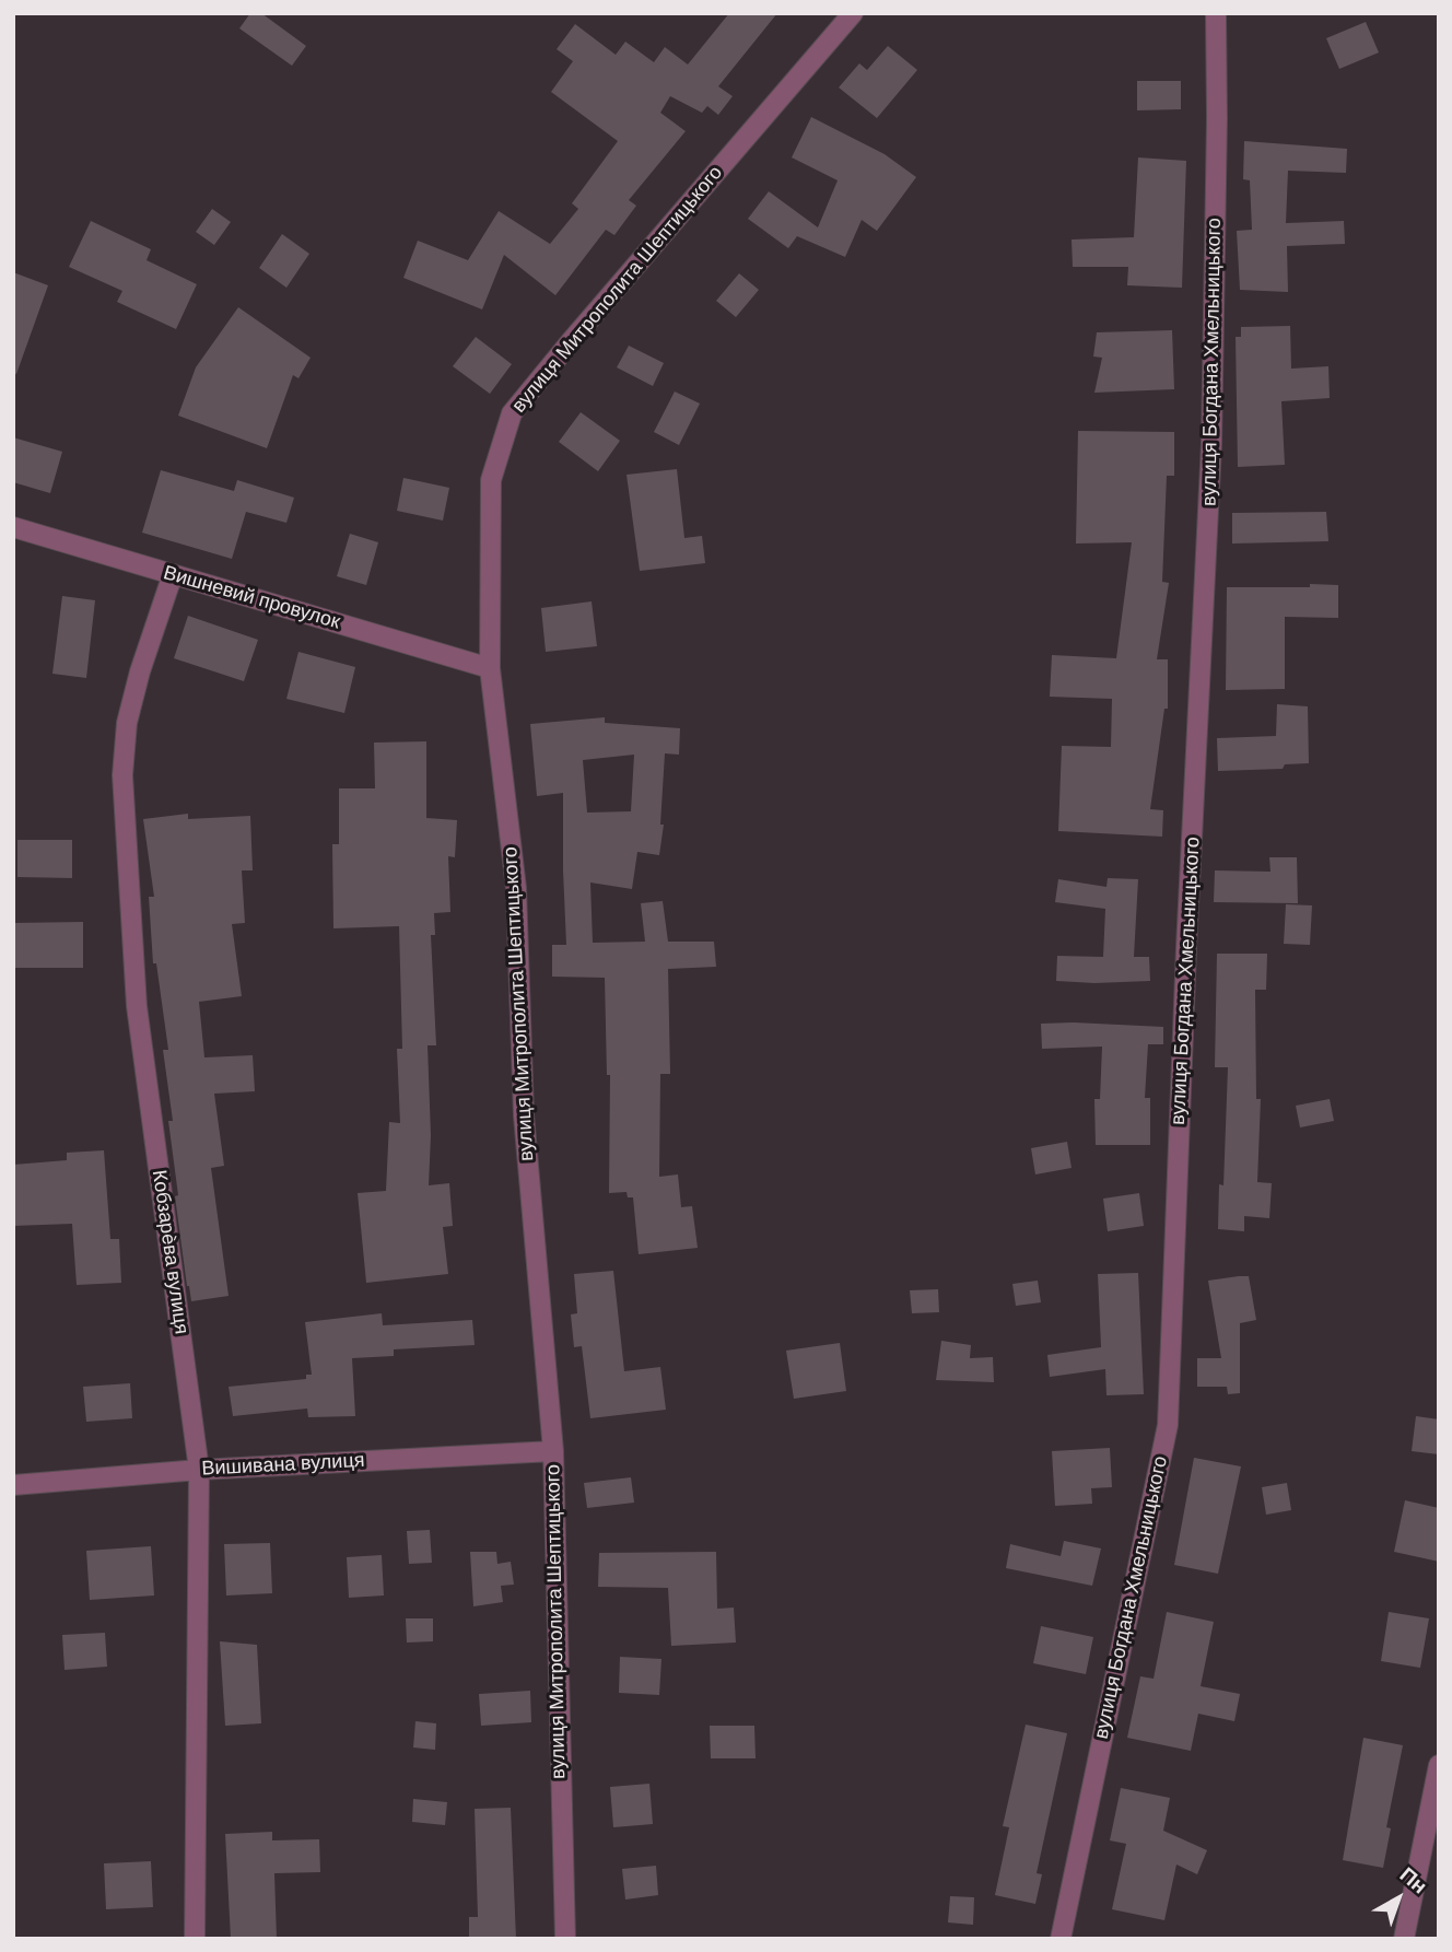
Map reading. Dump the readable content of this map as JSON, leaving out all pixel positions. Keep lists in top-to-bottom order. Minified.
{"streets":{"street":["вулиця Митрополита Шептицького","вулиця Богдана Хмельницького","Вишневий провулок","Кобзарèва вулиця","Вишивана вулиця"]},"crossings":[["вулиця Митрополита Шептицького","Вишневий провулок"],["вулиця Митрополита Шептицького","Вишивана вулиця"],["Вишневий провулок","Кобзарèва вулиця"],["Кобзарèва вулиця","Вишивана вулиця"]],"north":"top right"}
